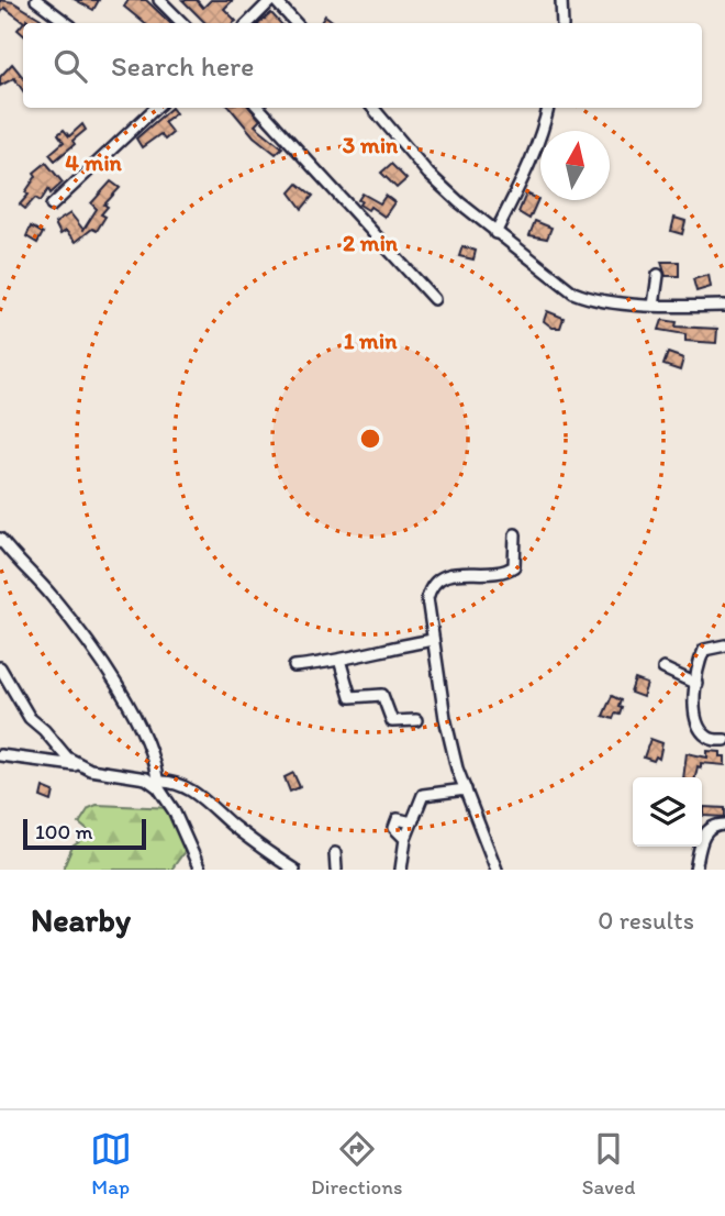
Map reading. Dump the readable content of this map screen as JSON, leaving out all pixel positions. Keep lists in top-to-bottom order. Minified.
{"scale_bar":"100 m","north":"top","page":{"search":"Search here","scale":"100 m","heading":["Nearby","0 results"],"nav":["Map","Directions","Saved"]},"rings":["3 min","4 min","2 min","1 min"]}
